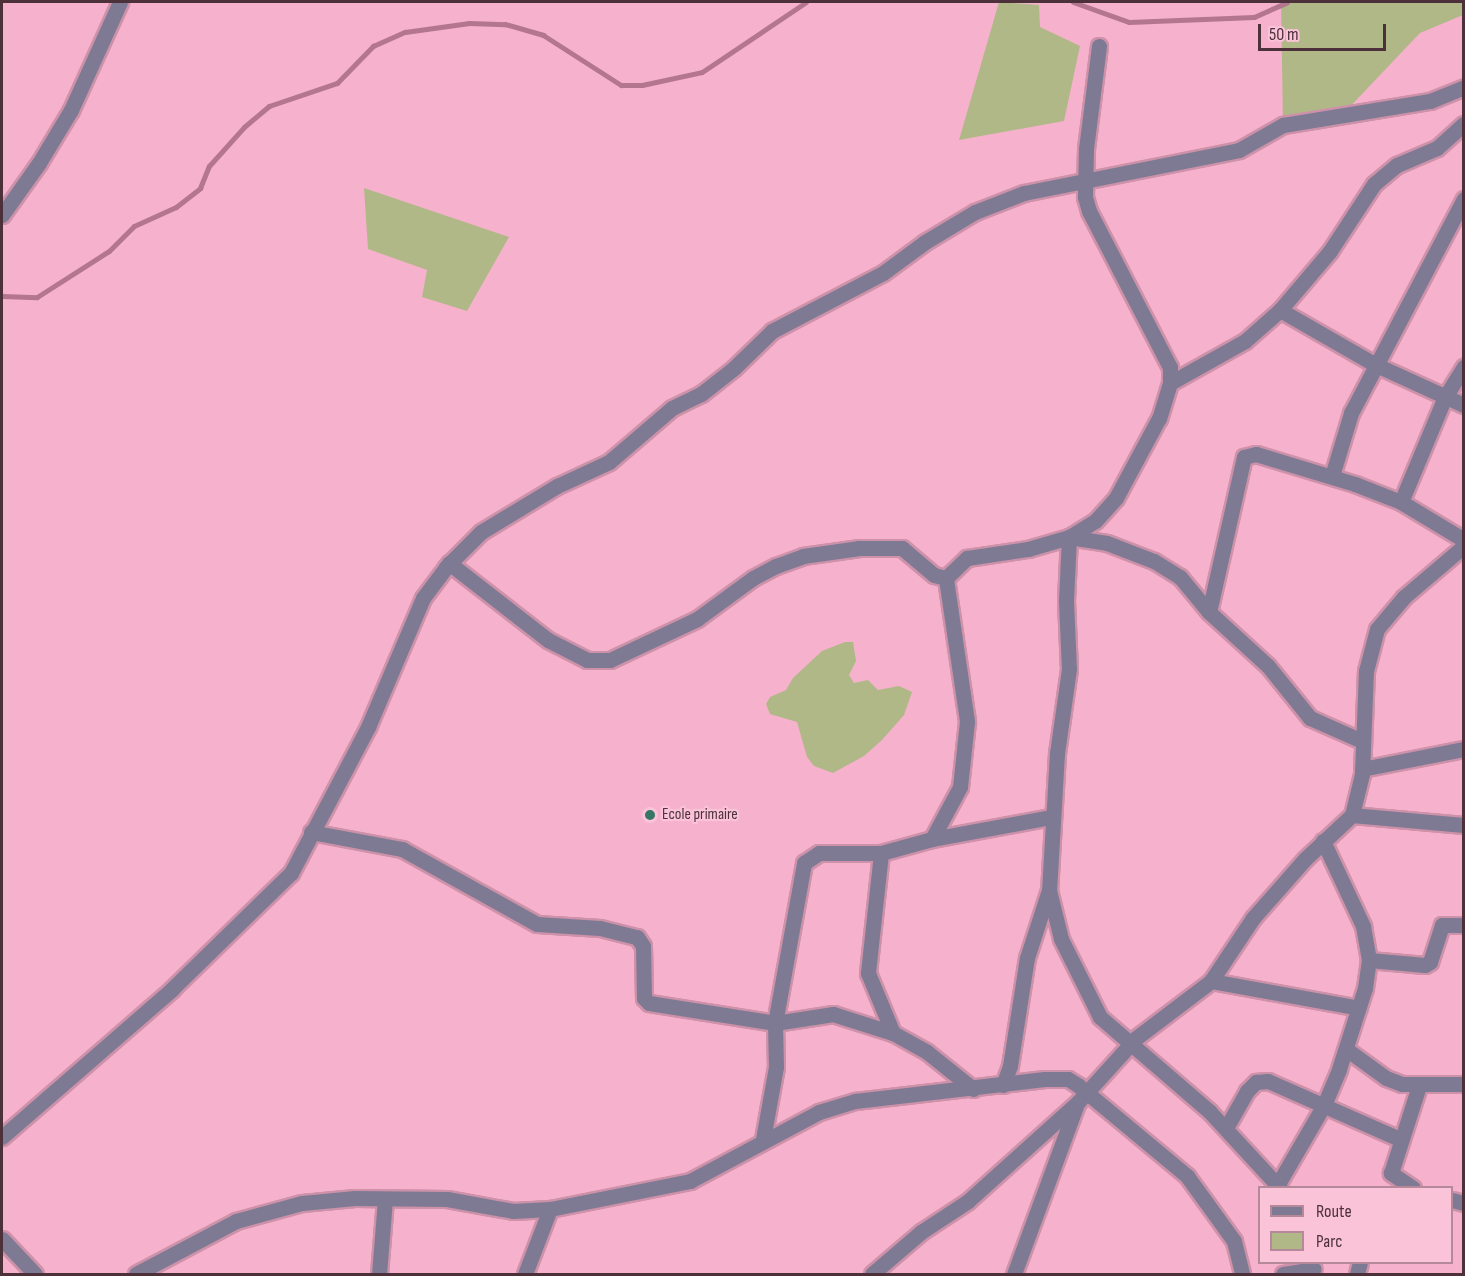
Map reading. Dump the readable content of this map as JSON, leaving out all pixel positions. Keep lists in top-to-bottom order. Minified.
{"places":["Ecole primaire"],"legend":["Route","Parc"],"scale_bar":"50 m"}
